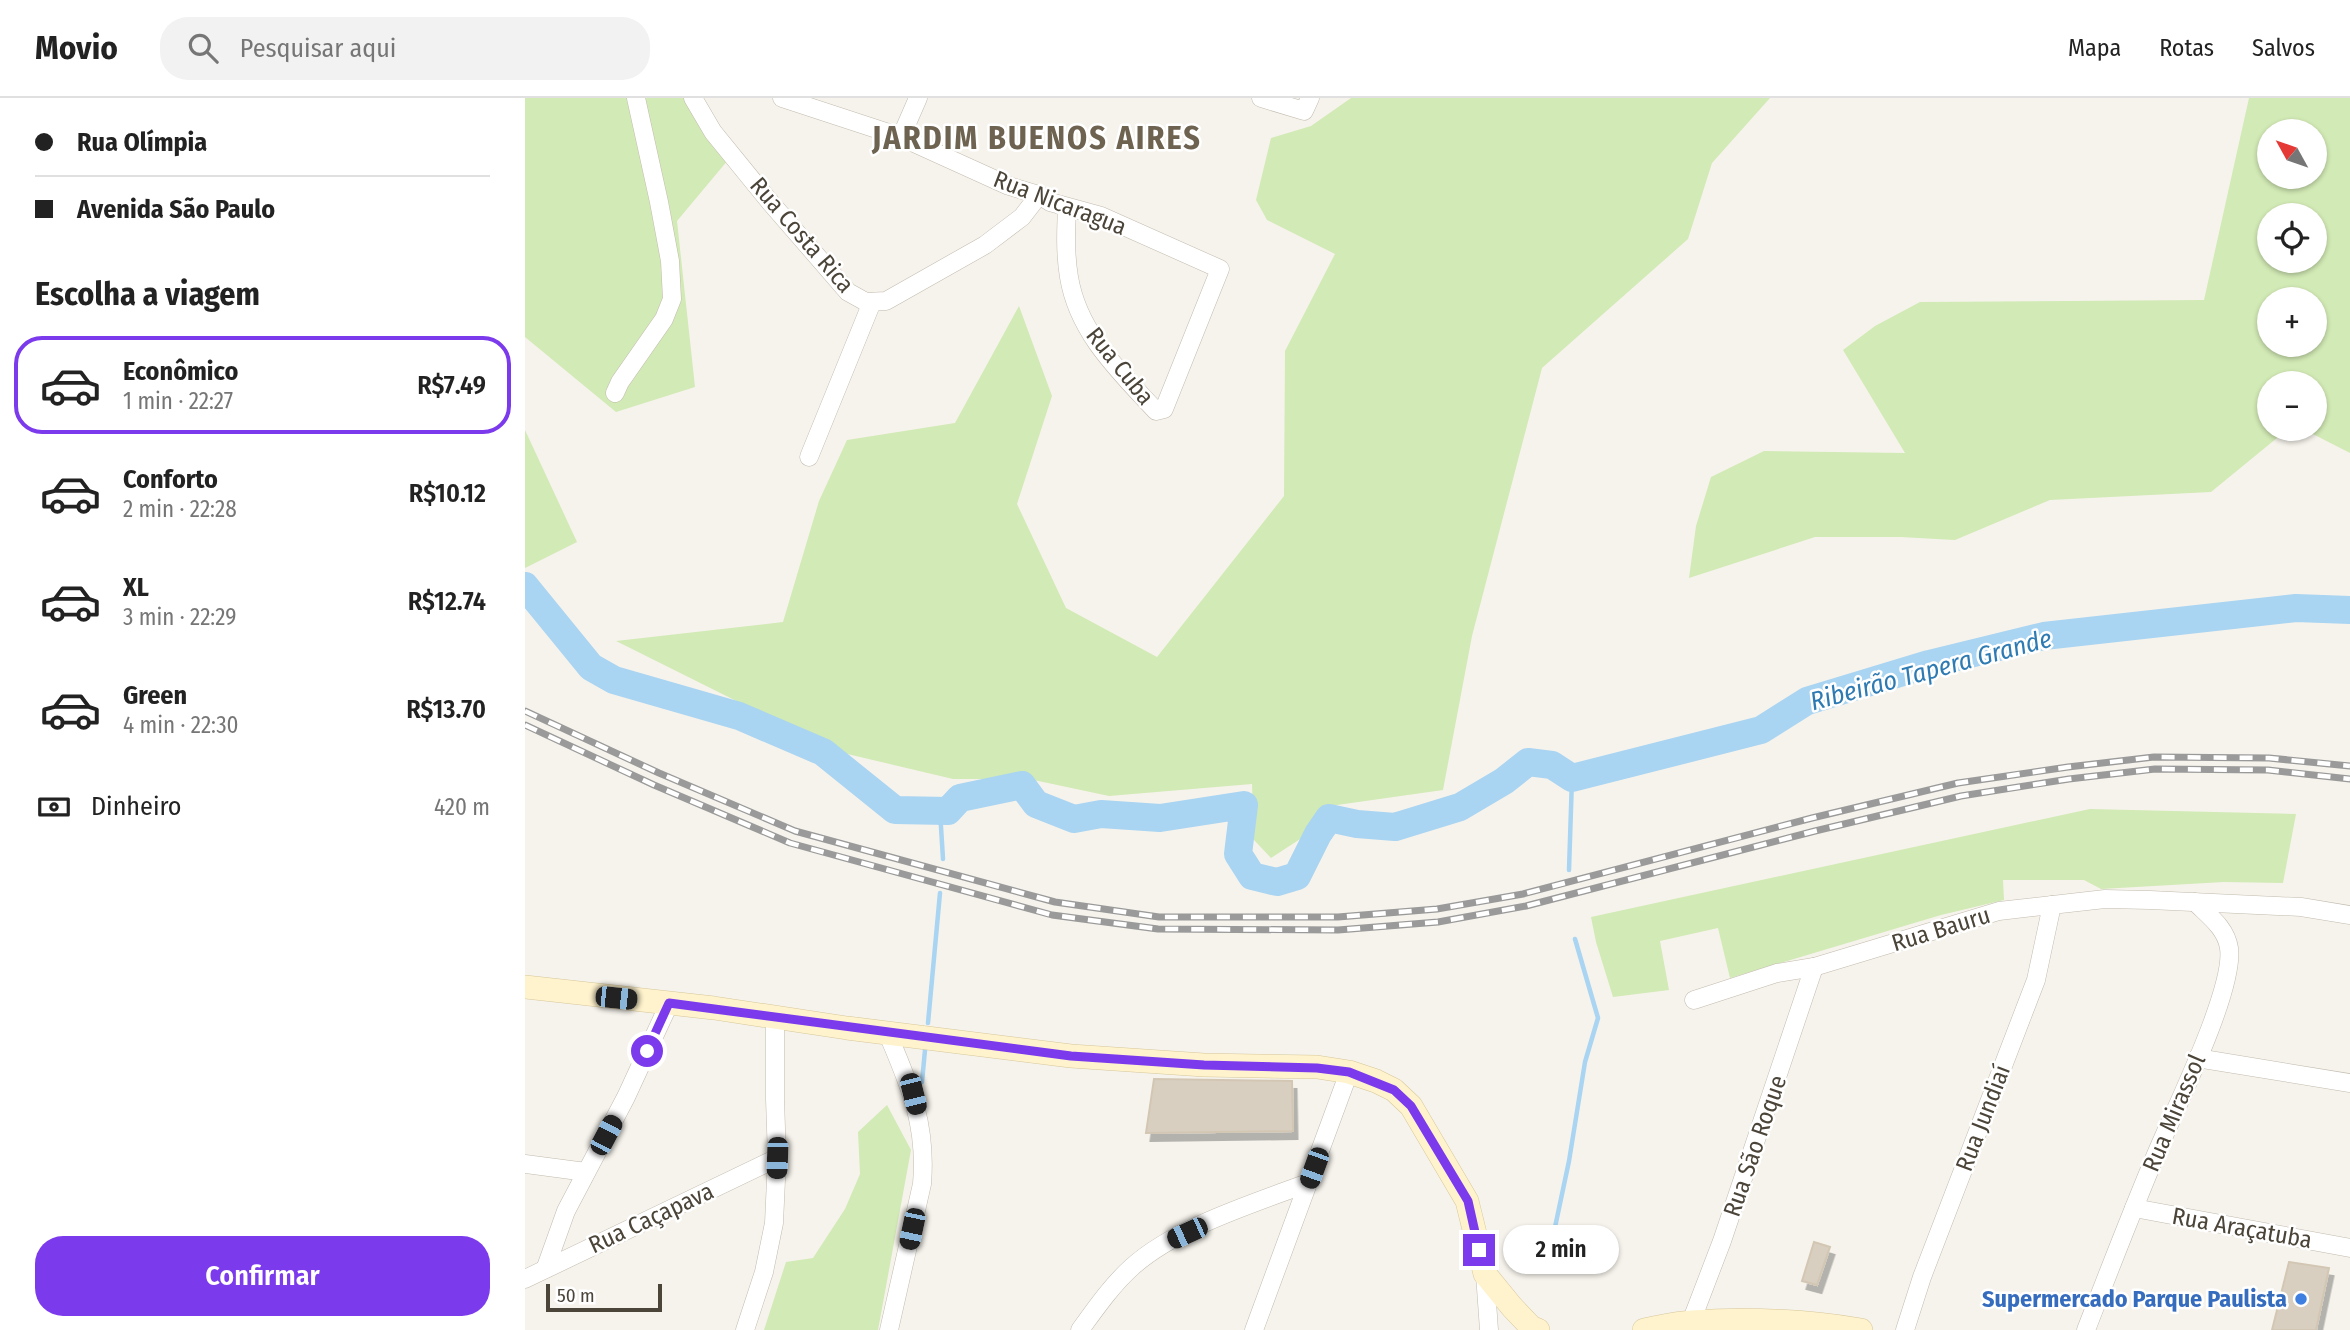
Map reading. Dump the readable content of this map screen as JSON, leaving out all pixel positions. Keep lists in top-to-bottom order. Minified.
{"streets":{"street":["Rua Nicaragua","Rua Costa Rica","Rua Cuba","Rua Bauru","Rua Mirassol","Rua Jundiaí","Rua São Roque","Rua Caçapava","Rua Araçatuba"]},"crossings":[["Rua Nicaragua","Rua Costa Rica"],["Rua Nicaragua","Rua Cuba"],["Rua Bauru","Rua Mirassol"],["Rua Bauru","Rua Jundiaí"],["Rua Bauru","Rua São Roque"],["Rua Mirassol","Rua Araçatuba"]],"districts":["JARDIM BUENOS AIRES"],"water":["Ribeirão Tapera Grande"],"places":["Supermercado Parque Paulista"],"scale_bar":"50 m","north":"top left","page":{"header":"Movio","search":"Pesquisar aqui","nav":["Mapa","Rotas","Salvos"],"banner":["Rua Olímpia","Avenida São Paulo"],"map_buttons":["+","−"],"heading":"Escolha a viagem","list":[{"name":"Econômico","note":"1 min · 22:27","value":"R$7.49"},{"name":"Conforto","note":"2 min · 22:28","value":"R$10.12"},{"name":"XL","note":"3 min · 22:29","value":"R$12.74"},{"name":"Green","note":"4 min · 22:30","value":"R$13.70"}],"pay":["Dinheiro","420 m"],"buttons":"Confirmar","bubble":"2 min","scale":"50 m"}}
